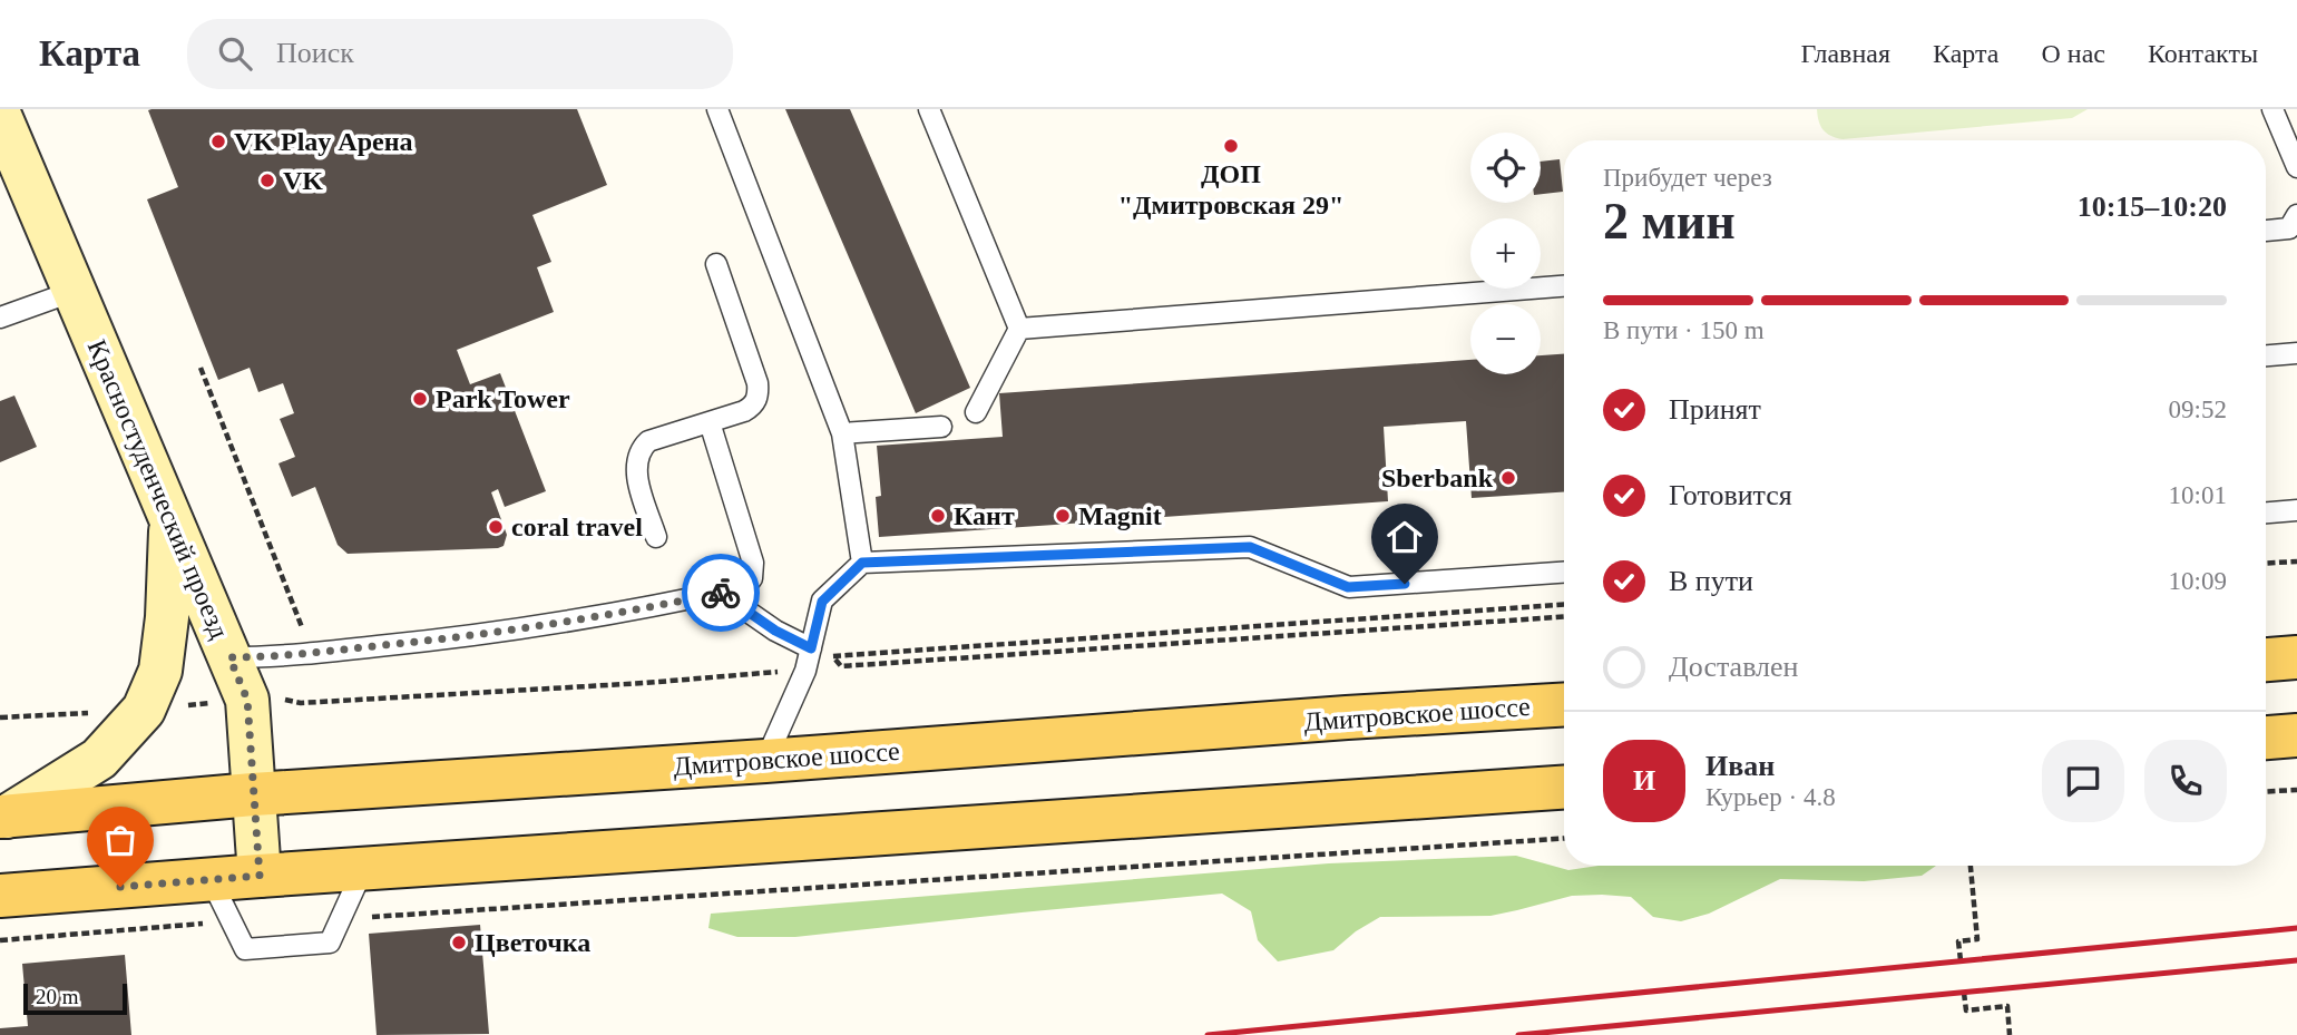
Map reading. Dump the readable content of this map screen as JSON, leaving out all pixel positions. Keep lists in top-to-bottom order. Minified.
{"streets":{"main road":["Дмитровское шоссе"],"street":["Красностуденческий проезд"]},"crossings":[["Красностуденческий проезд","Дмитровское шоссе"]],"places":["VK Play Арена","ДОП \"Дмитровская 29\"","VK","Park Tower","Sberbank","Кант","Magnit","coral travel","Цветочка"],"scale_bar":"20 m","page":{"header":"Карта","search":"Поиск","nav":["Главная","Карта","О нас","Контакты"],"map_buttons":["+","−"],"heading":["2 мин","Прибудет через","10:15–10:20"],"panel":["Иван","Курьер · 4.8"],"bar":"В пути · 150 m","list":[["Принят","09:52"],["Готовится","10:01"],["В пути","10:09"],"Доставлен"],"round":"И","scale":"20 m"}}
